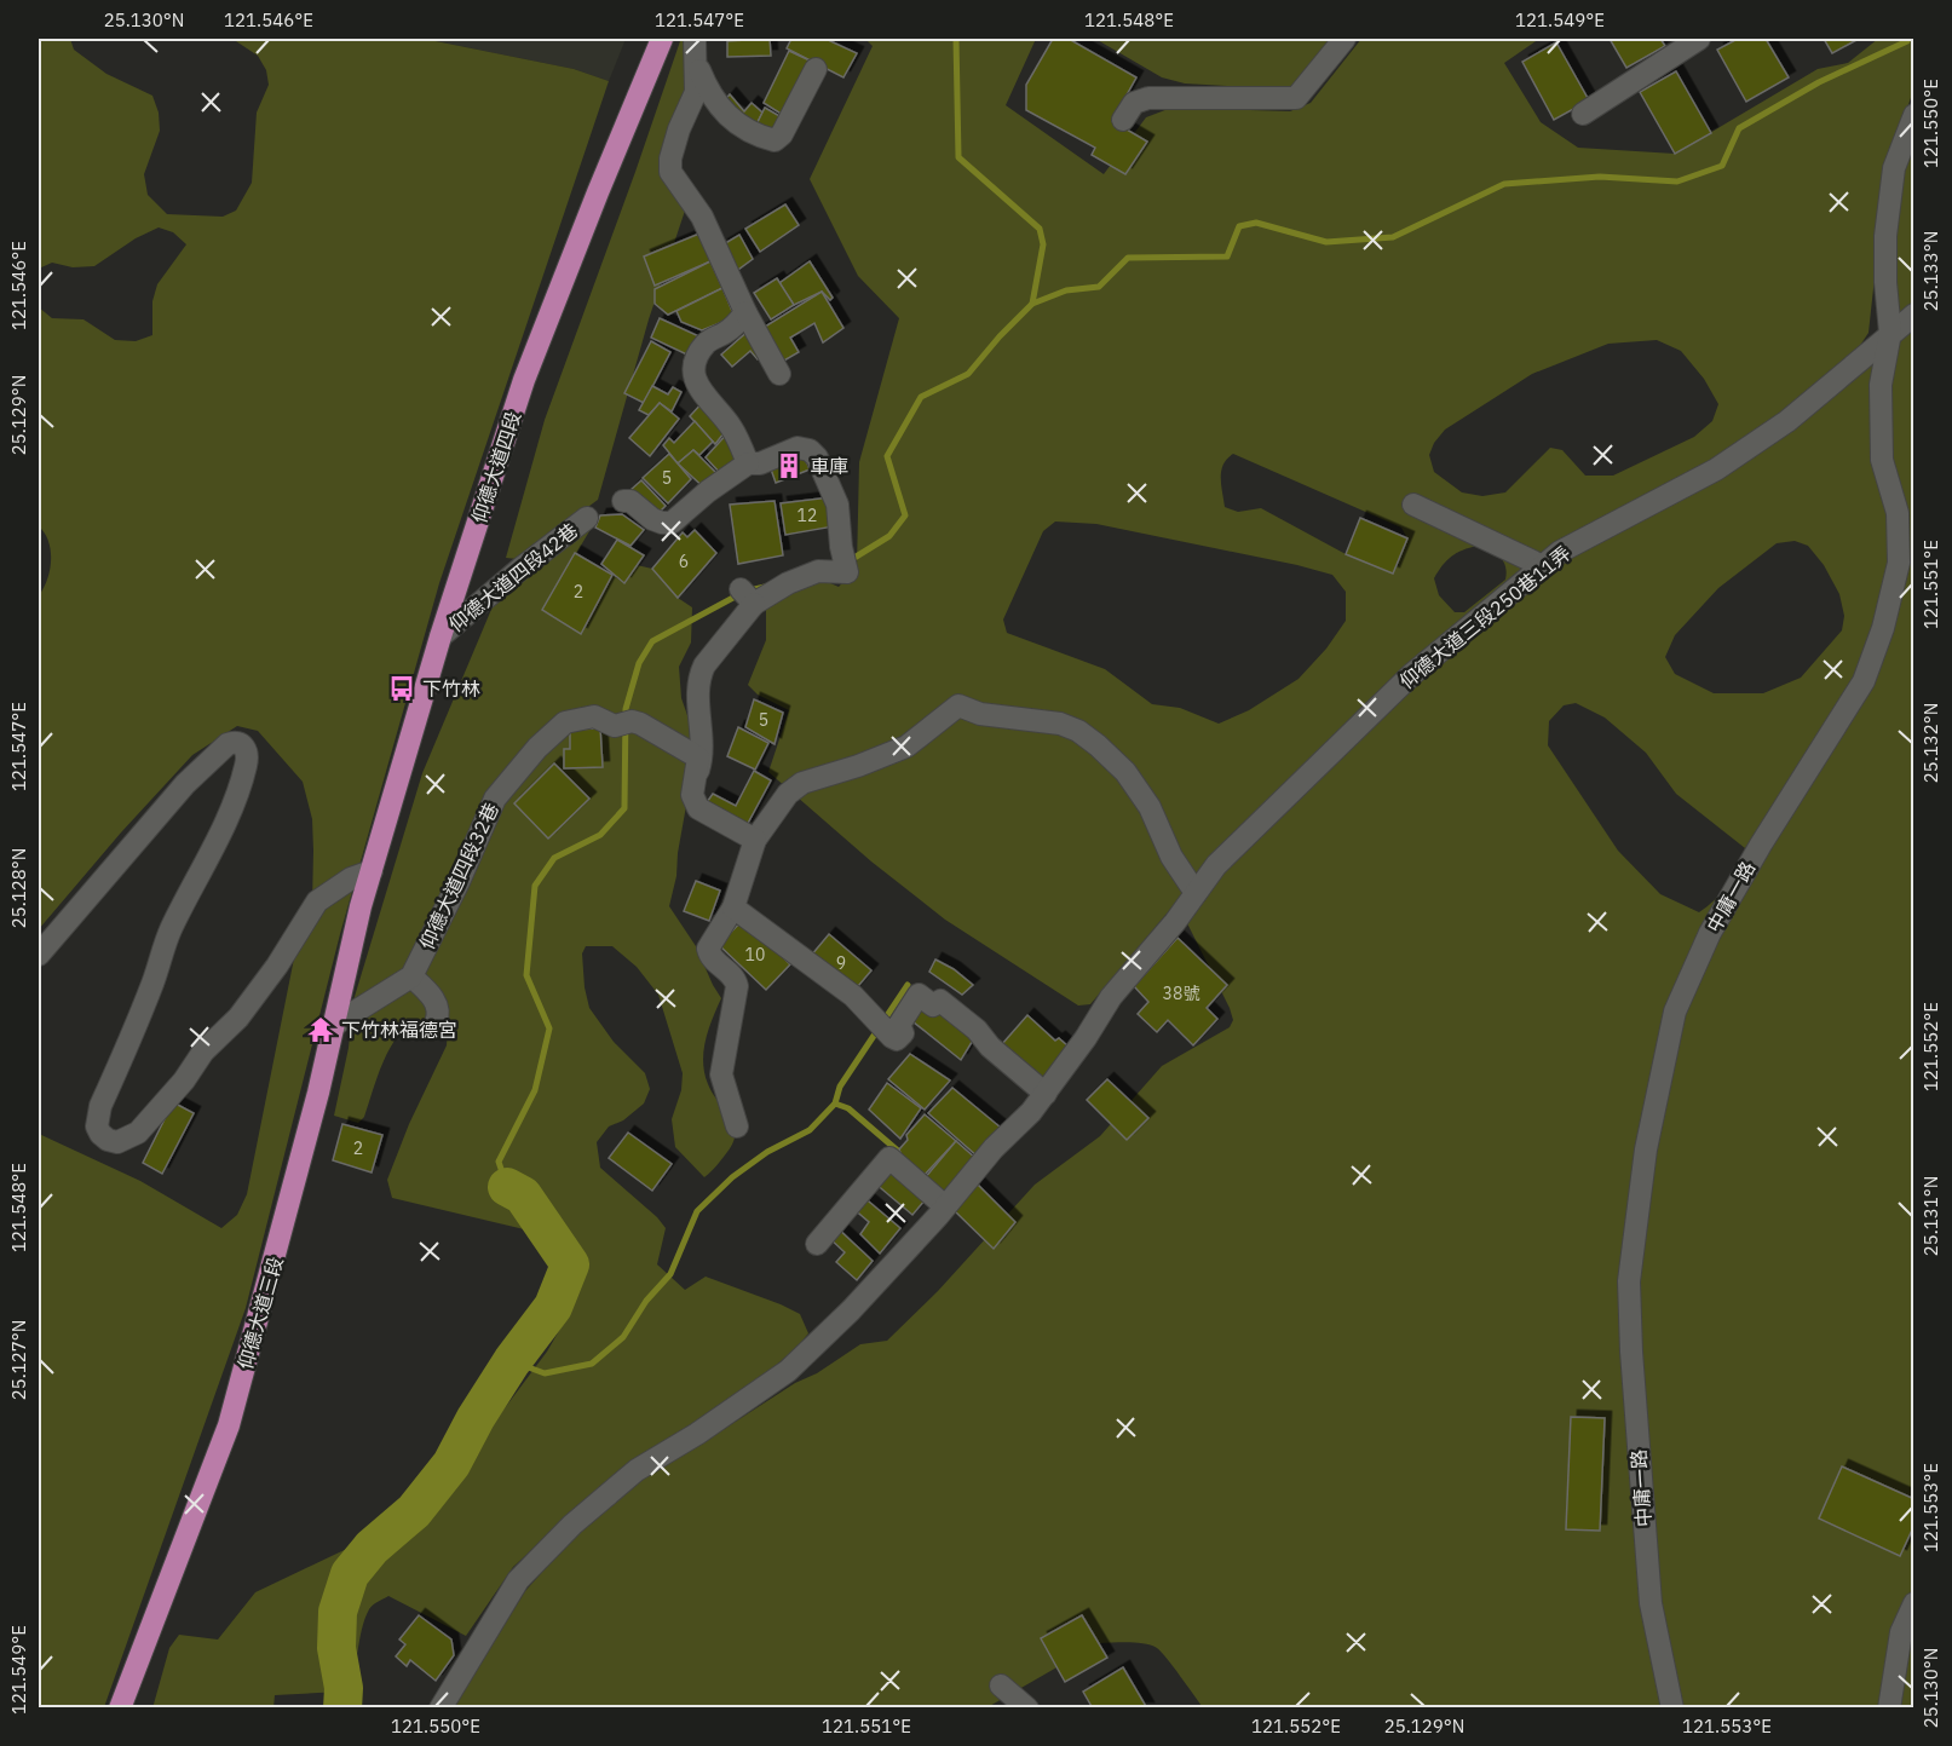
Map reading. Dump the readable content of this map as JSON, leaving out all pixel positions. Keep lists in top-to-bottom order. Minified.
{"streets":{"main road":["仰德大道四段","仰德大道三段"],"street":["仰德大道四段42巷","仰德大道三段250巷11弄","仰德大道四段32巷","中庸一路"]},"crossings":[["仰德大道四段","仰德大道四段42巷"],["仰德大道四段","仰德大道三段"],["仰德大道三段250巷11弄","中庸一路"]],"places":{"building":["車庫"],"bus stop":["下竹林"],"temple":["下竹林福德宮"]},"house_numbers":["5","12","6","2","5","10","9","38號","2"],"coordinates":["25.130°N","121.546°E","121.547°E","121.548°E","121.549°E","121.550°E","25.133°N","25.129°N","121.551°E","25.132°N","25.128°N","121.552°E","25.131°N","25.127°N","121.553°E"]}
